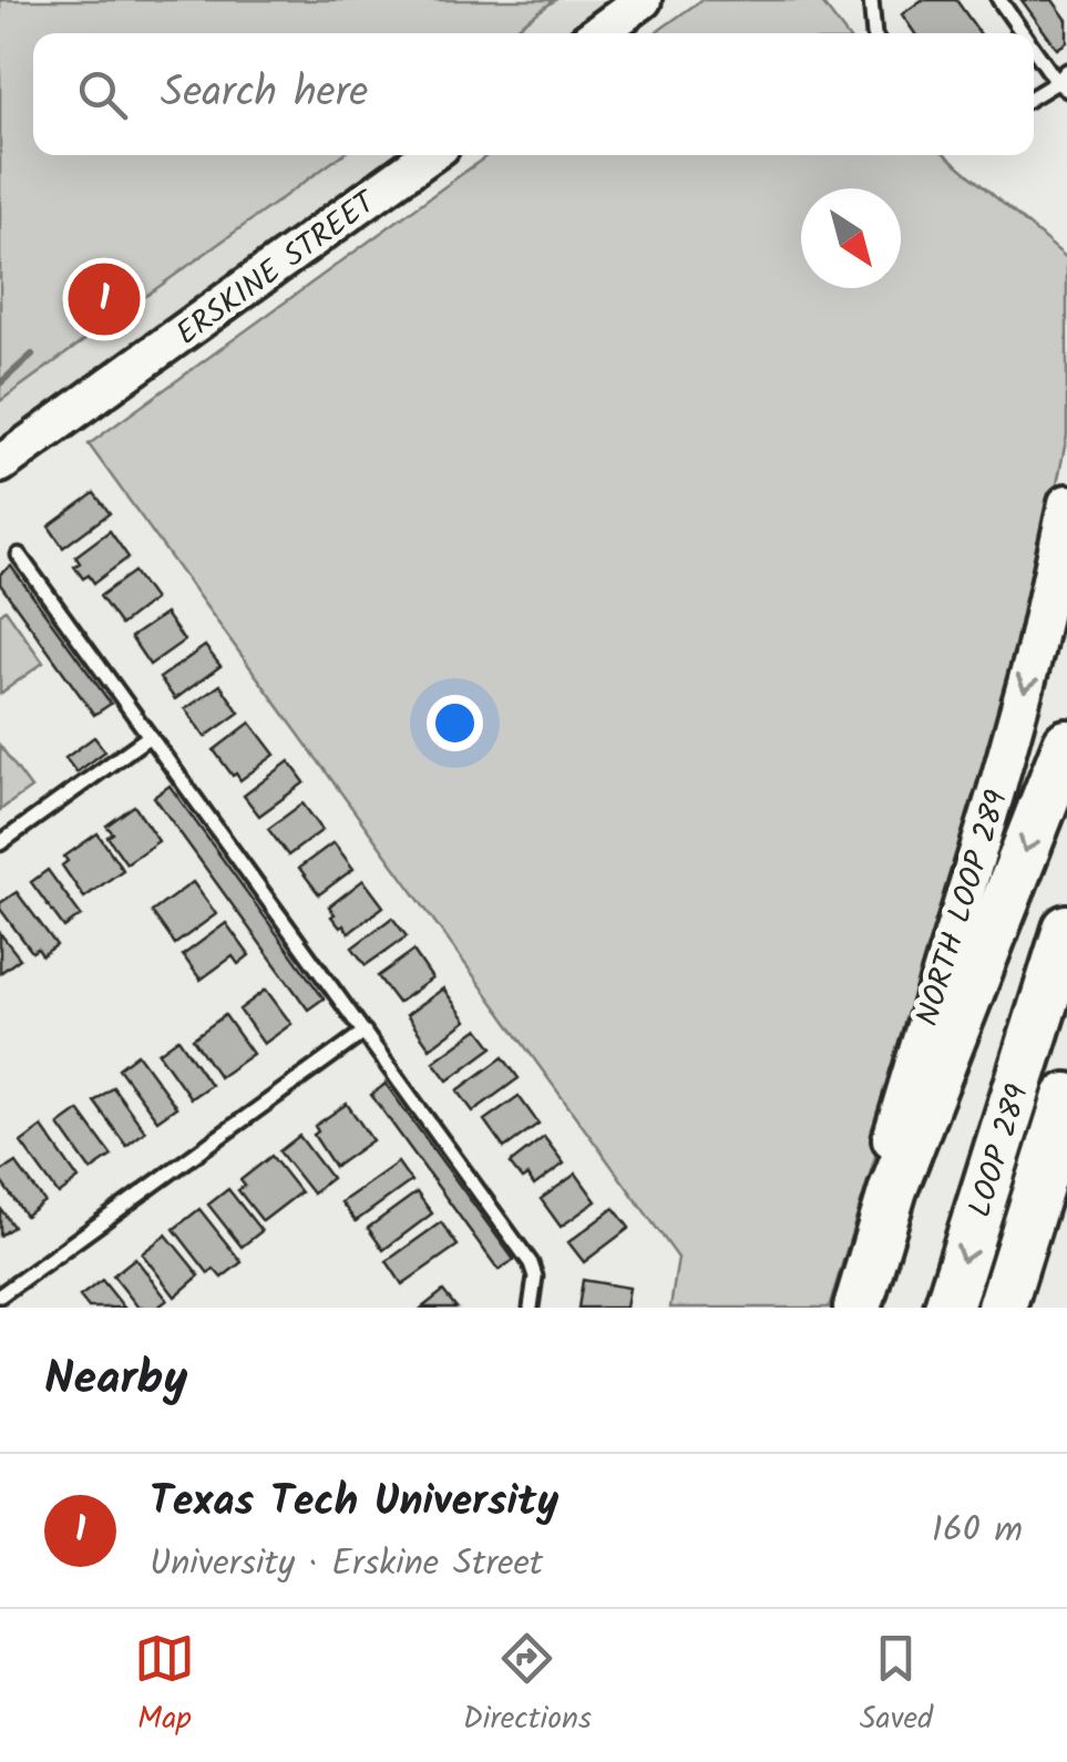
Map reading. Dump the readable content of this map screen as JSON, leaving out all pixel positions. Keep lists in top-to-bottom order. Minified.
{"streets":{"highway":["LOOP 289"],"main road":["ERSKINE STREET","NORTH LOOP 289"]},"one_way":["NORTH LOOP 289"],"north":"bottom right","page":{"search":"Search here","pins":"1","heading":"Nearby","list":[{"mark":"1","name":"Texas Tech University","note":"University · Erskine Street","value":"160 m"}],"nav":["Map","Directions","Saved"]}}
